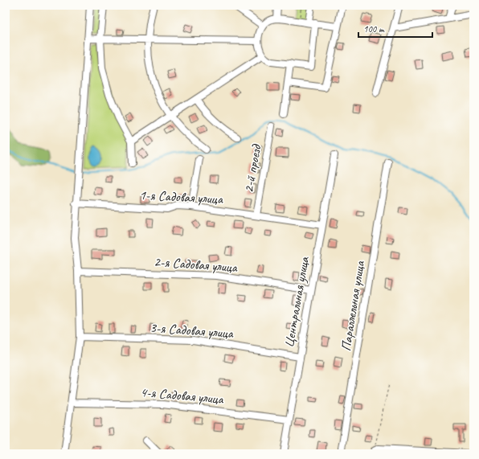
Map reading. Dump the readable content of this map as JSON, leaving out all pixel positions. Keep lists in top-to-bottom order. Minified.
{"streets":{"street":["2-й проезд","1-я Садовая улица","2-я Садовая улица","Центральная улица","Параллельная улица","3-я Садовая улица","4-я Садовая улица"]},"crossings":[["2-й проезд","1-я Садовая улица"],["1-я Садовая улица","Центральная улица"],["2-я Садовая улица","Центральная улица"],["Центральная улица","3-я Садовая улица"],["Центральная улица","4-я Садовая улица"]],"scale_bar":"100 m"}
